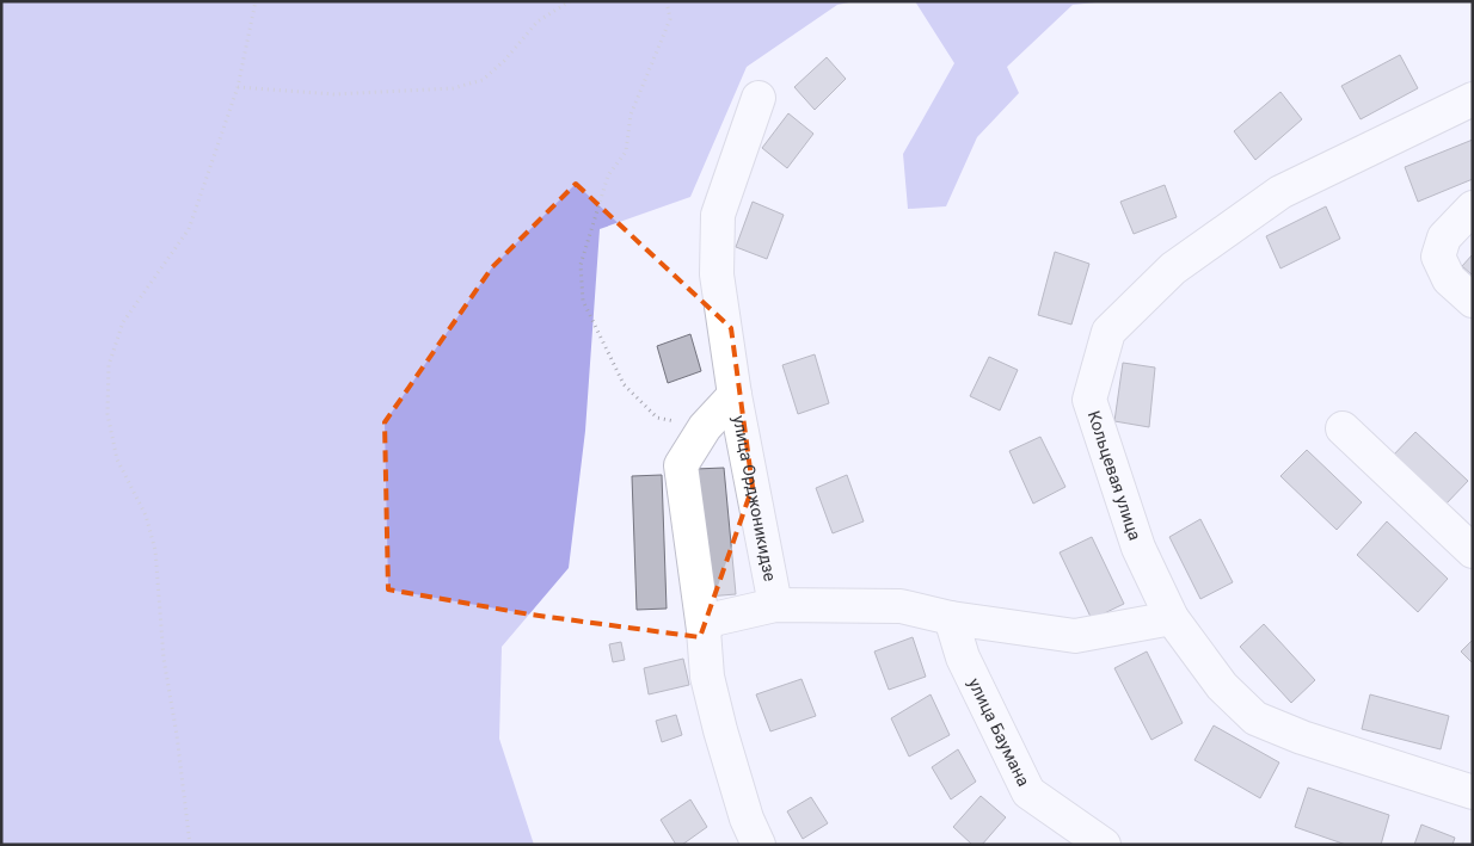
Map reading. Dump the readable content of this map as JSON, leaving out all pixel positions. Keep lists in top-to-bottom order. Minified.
{"streets":{"street":["Кольцевая улица","улица Орджоникидзе","улица Баумана"]}}
